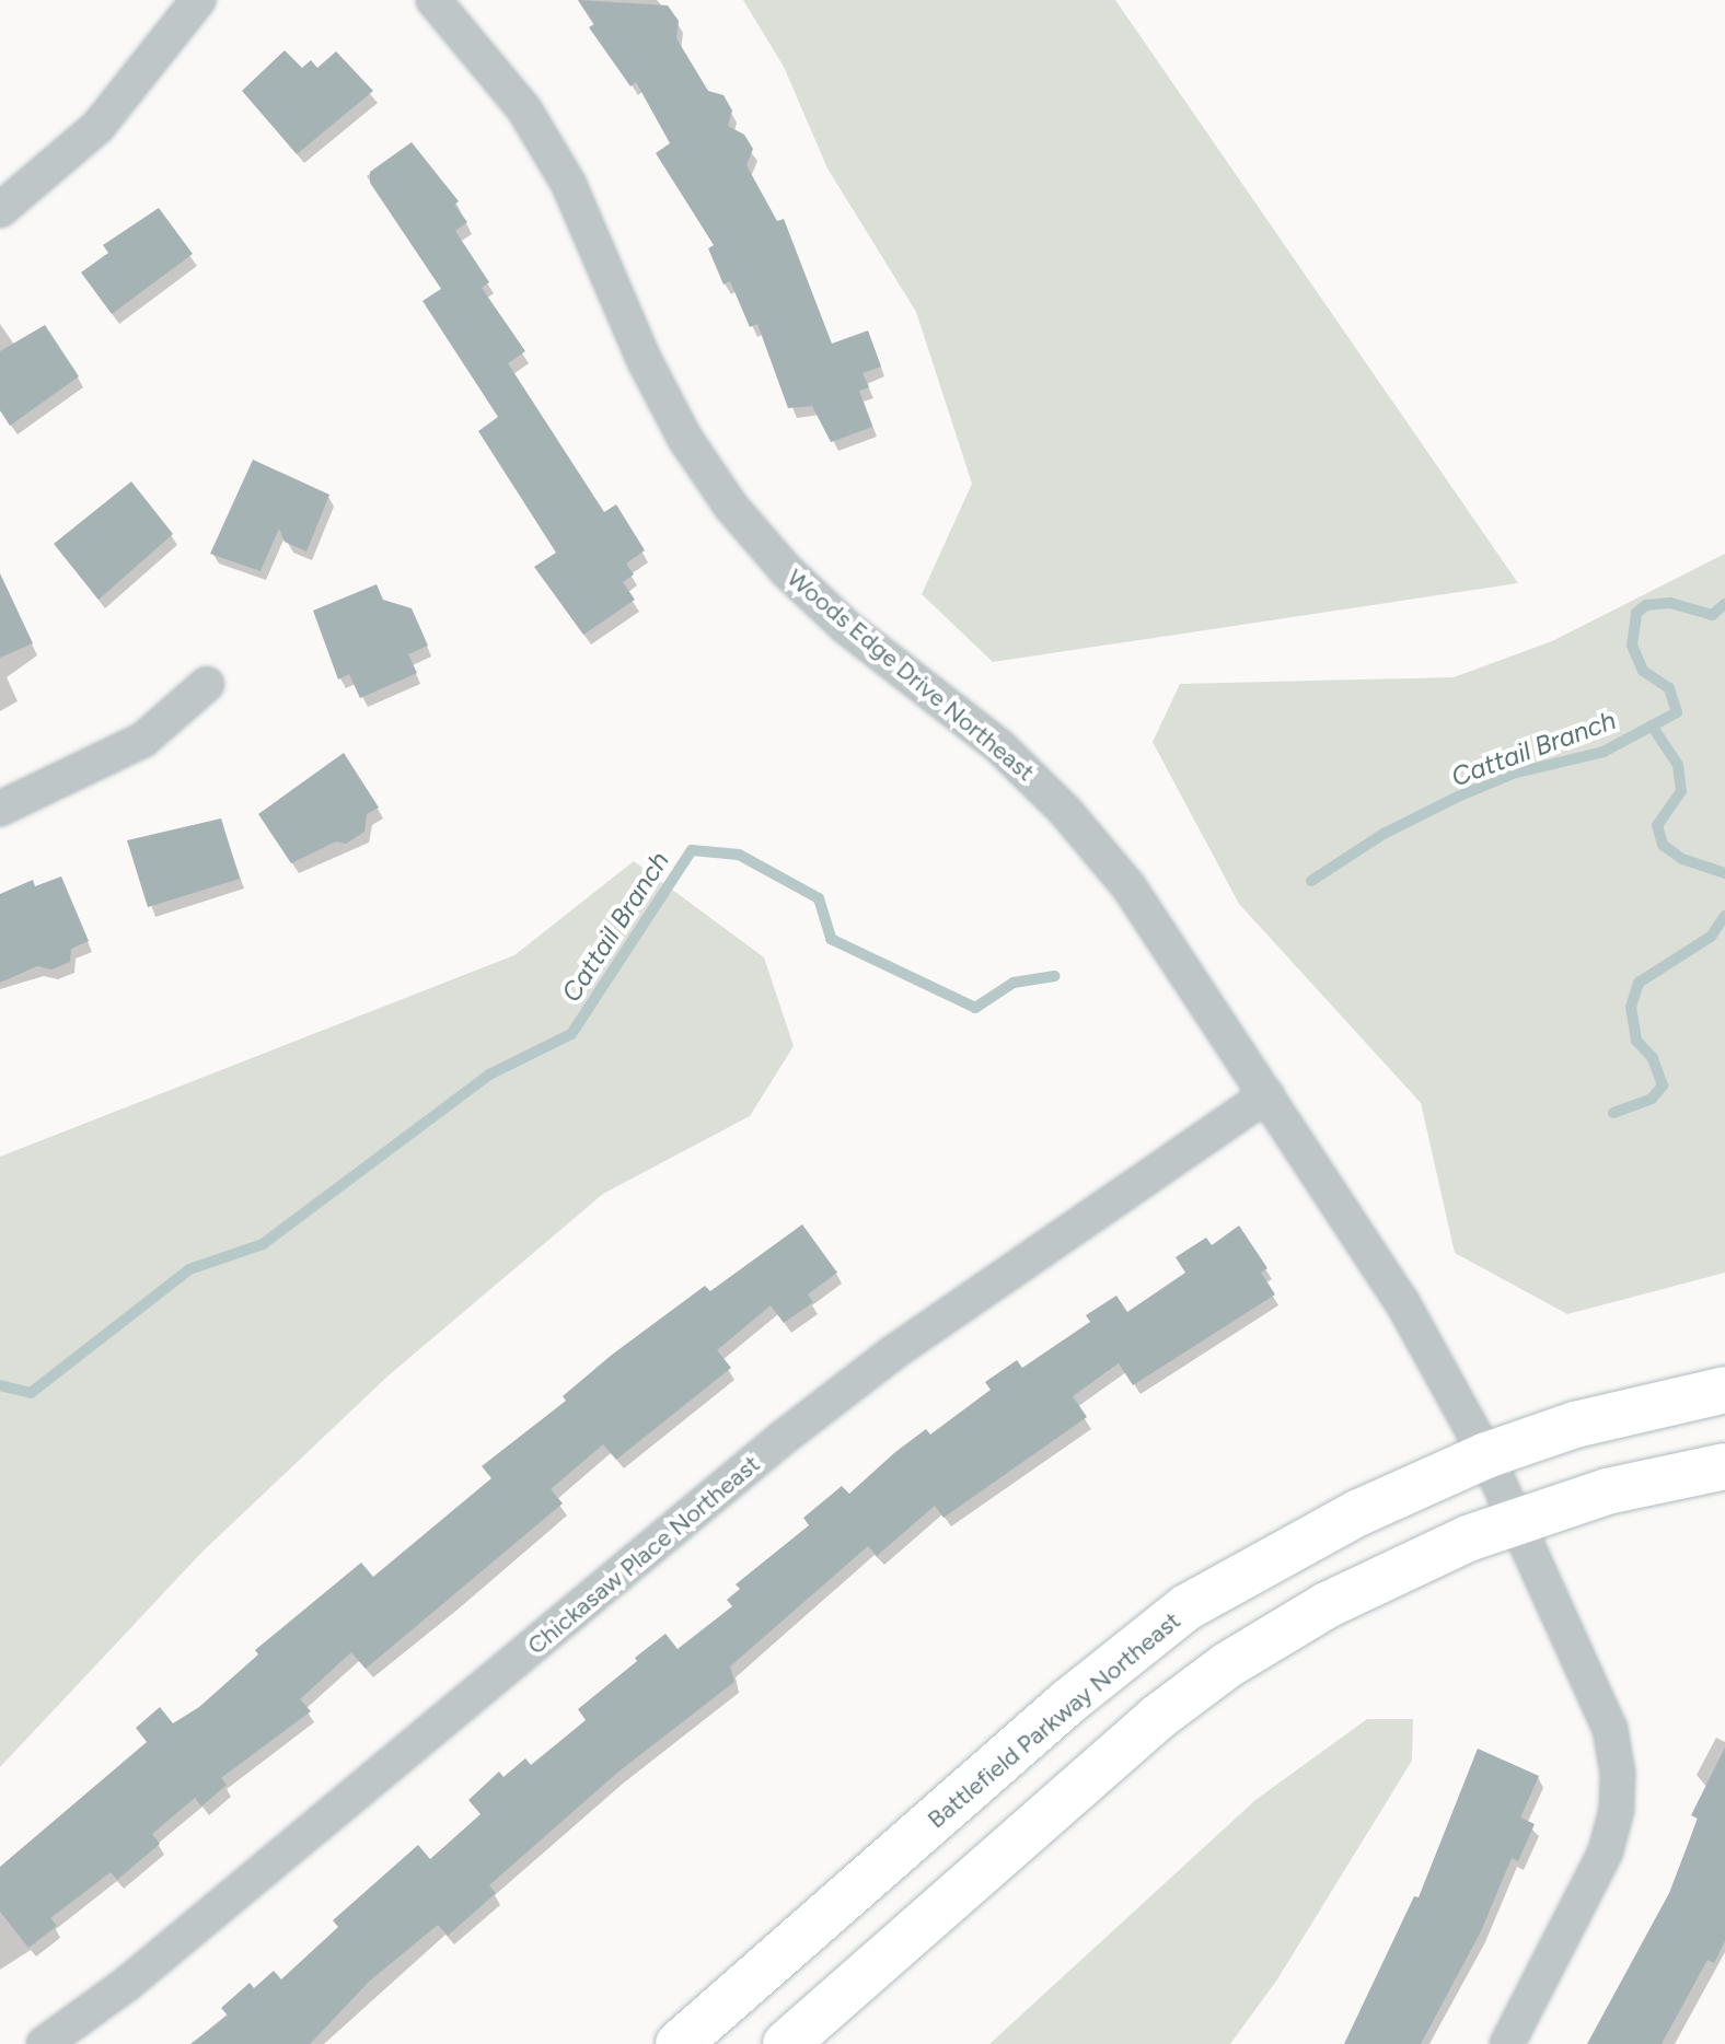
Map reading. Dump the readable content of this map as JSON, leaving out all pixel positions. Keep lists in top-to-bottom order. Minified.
{"streets":{"main road":["Battlefield Parkway Northeast"],"street":["Woods Edge Drive Northeast","Chickasaw Place Northeast"]},"crossings":[["Woods Edge Drive Northeast","Chickasaw Place Northeast"],["Woods Edge Drive Northeast","Battlefield Parkway Northeast"]],"water":["Cattail Branch"]}
